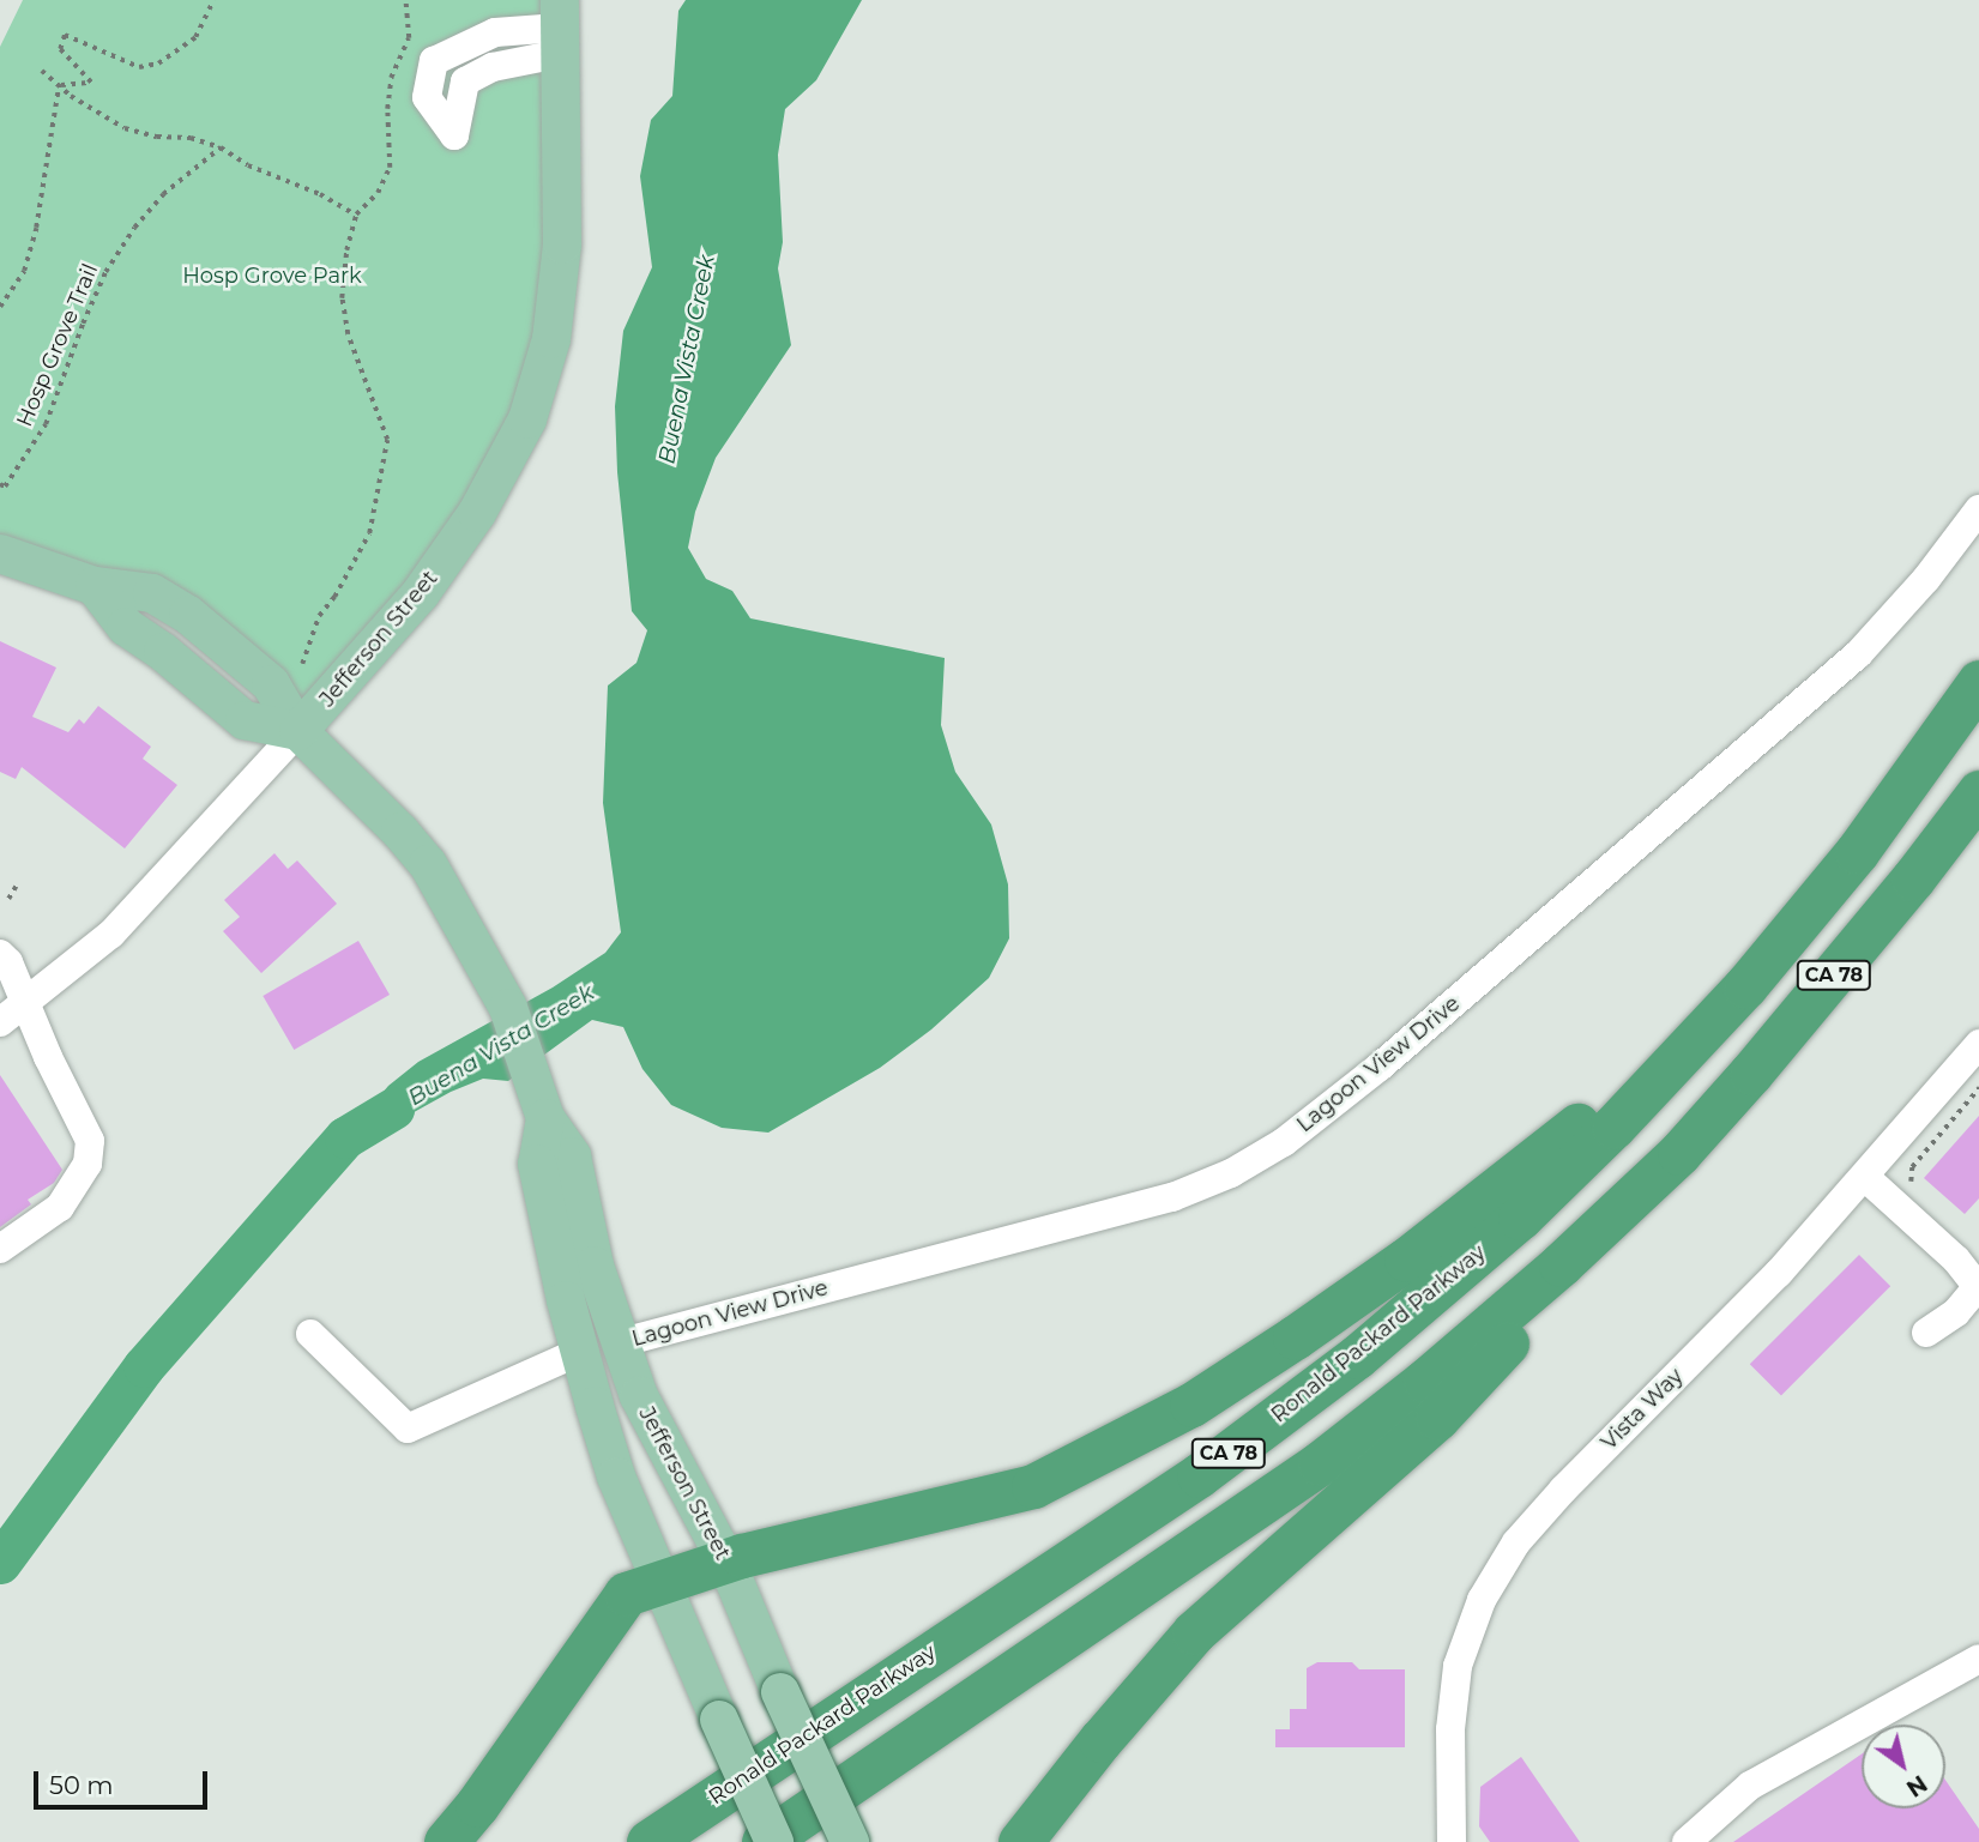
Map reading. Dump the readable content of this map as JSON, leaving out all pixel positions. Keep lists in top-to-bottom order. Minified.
{"streets":{"highway":["CA 78","Ronald Packard Parkway"],"main road":["Jefferson Street"],"street":["Lagoon View Drive","Vista Way"],"path":["Hosp Grove Trail"]},"crossings":[["Jefferson Street","Lagoon View Drive"]],"water":["Buena Vista Creek"],"parks":["Hosp Grove Park"],"scale_bar":"50 m","north":"bottom right"}
